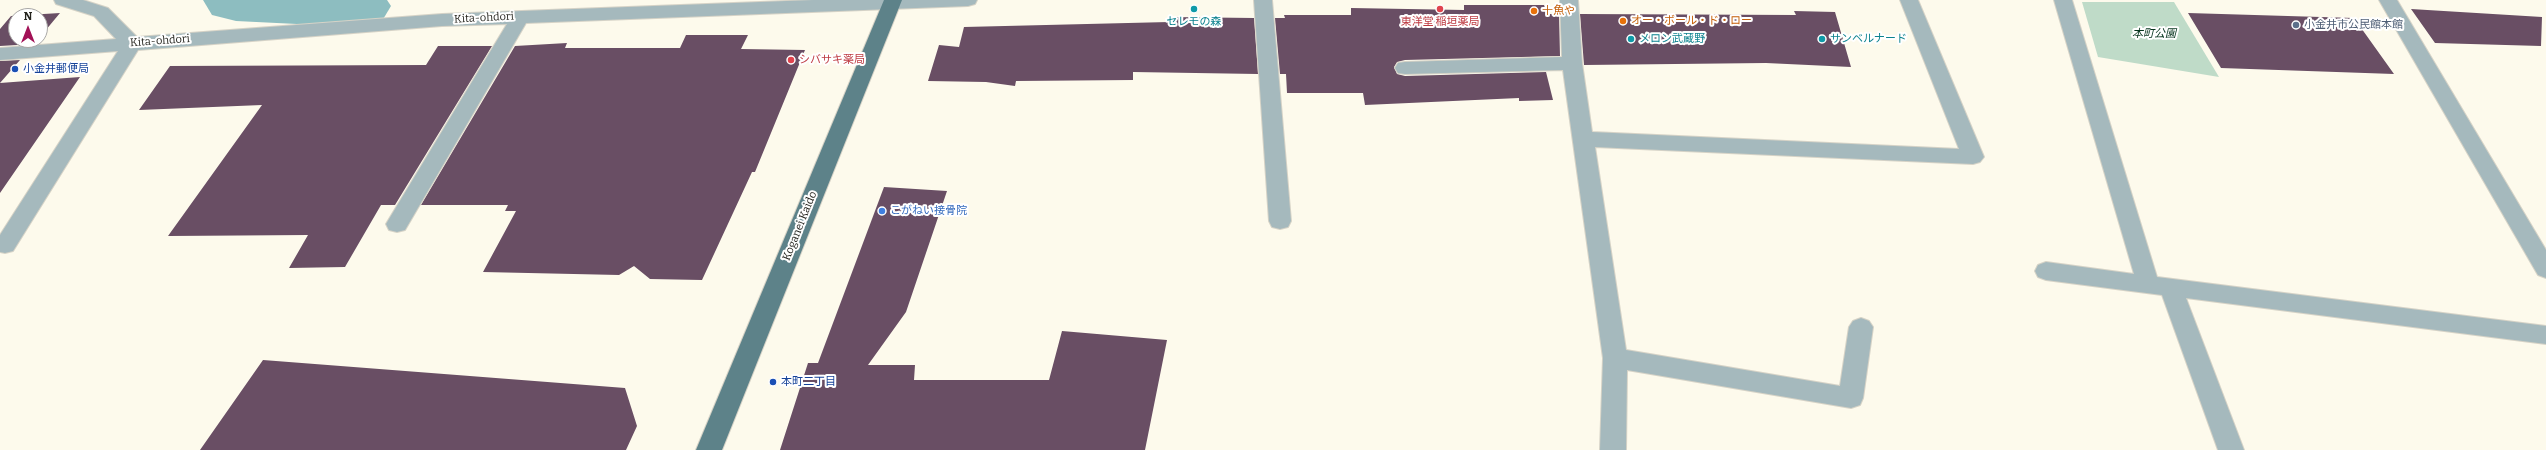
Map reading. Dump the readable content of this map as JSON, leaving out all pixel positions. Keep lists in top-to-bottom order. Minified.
{"streets":{"main road":["Koganei Kaido"],"street":["Kita-ohdori"]},"crossings":[["Kita-ohdori","Koganei Kaido"]],"parks":["本町公園"],"places":["セレモの森","東洋堂 稲垣薬局","十魚や","オー・ボール・ド・ロー","小金井市公民館本館","メロン武蔵野","サンベルナード","シバサキ薬局","小金井郵便局","こがねい接骨院","本町二丁目"],"north":"top"}
